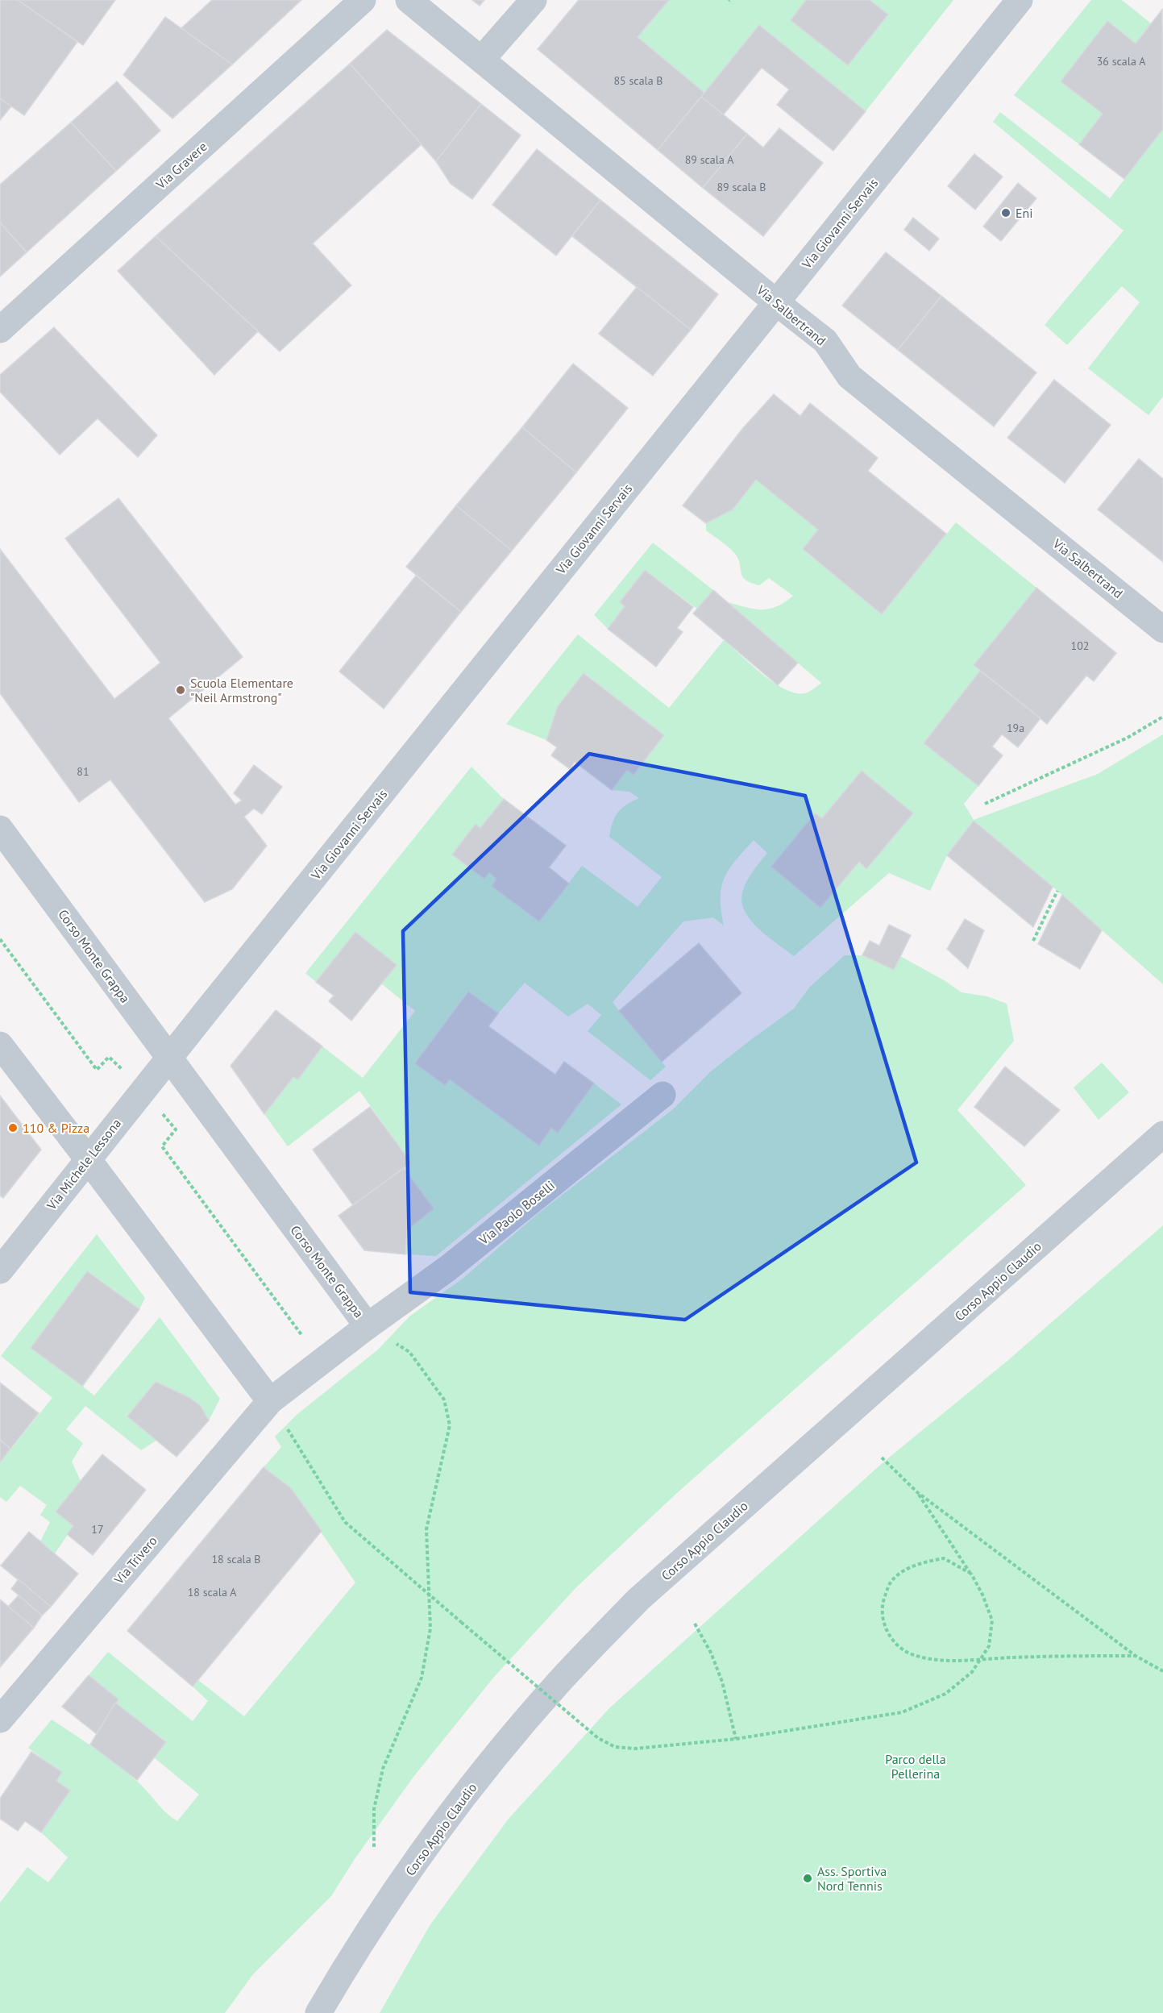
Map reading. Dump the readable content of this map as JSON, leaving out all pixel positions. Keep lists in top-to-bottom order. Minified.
{"streets":{"street":["Via Gravere","Via Giovanni Servais","Via Salbertrand","Corso Monte Grappa","Via Michele Lessona","Via Paolo Boselli","Corso Appio Claudio","Via Trivero"]},"crossings":[["Via Giovanni Servais","Via Salbertrand"],["Via Giovanni Servais","Corso Monte Grappa"],["Via Giovanni Servais","Via Michele Lessona"],["Corso Monte Grappa","Via Michele Lessona"],["Corso Monte Grappa","Via Paolo Boselli"],["Corso Monte Grappa","Via Trivero"]],"parks":["Parco della Pellerina"],"places":["Eni","Scuola Elementare \"Neil Armstrong\"","110 & Pizza","Ass. Sportiva Nord Tennis"],"house_numbers":["36 scala A","85 scala B","89 scala A","89 scala B","102","19a","81","17","18 scala B","18 scala A"]}
